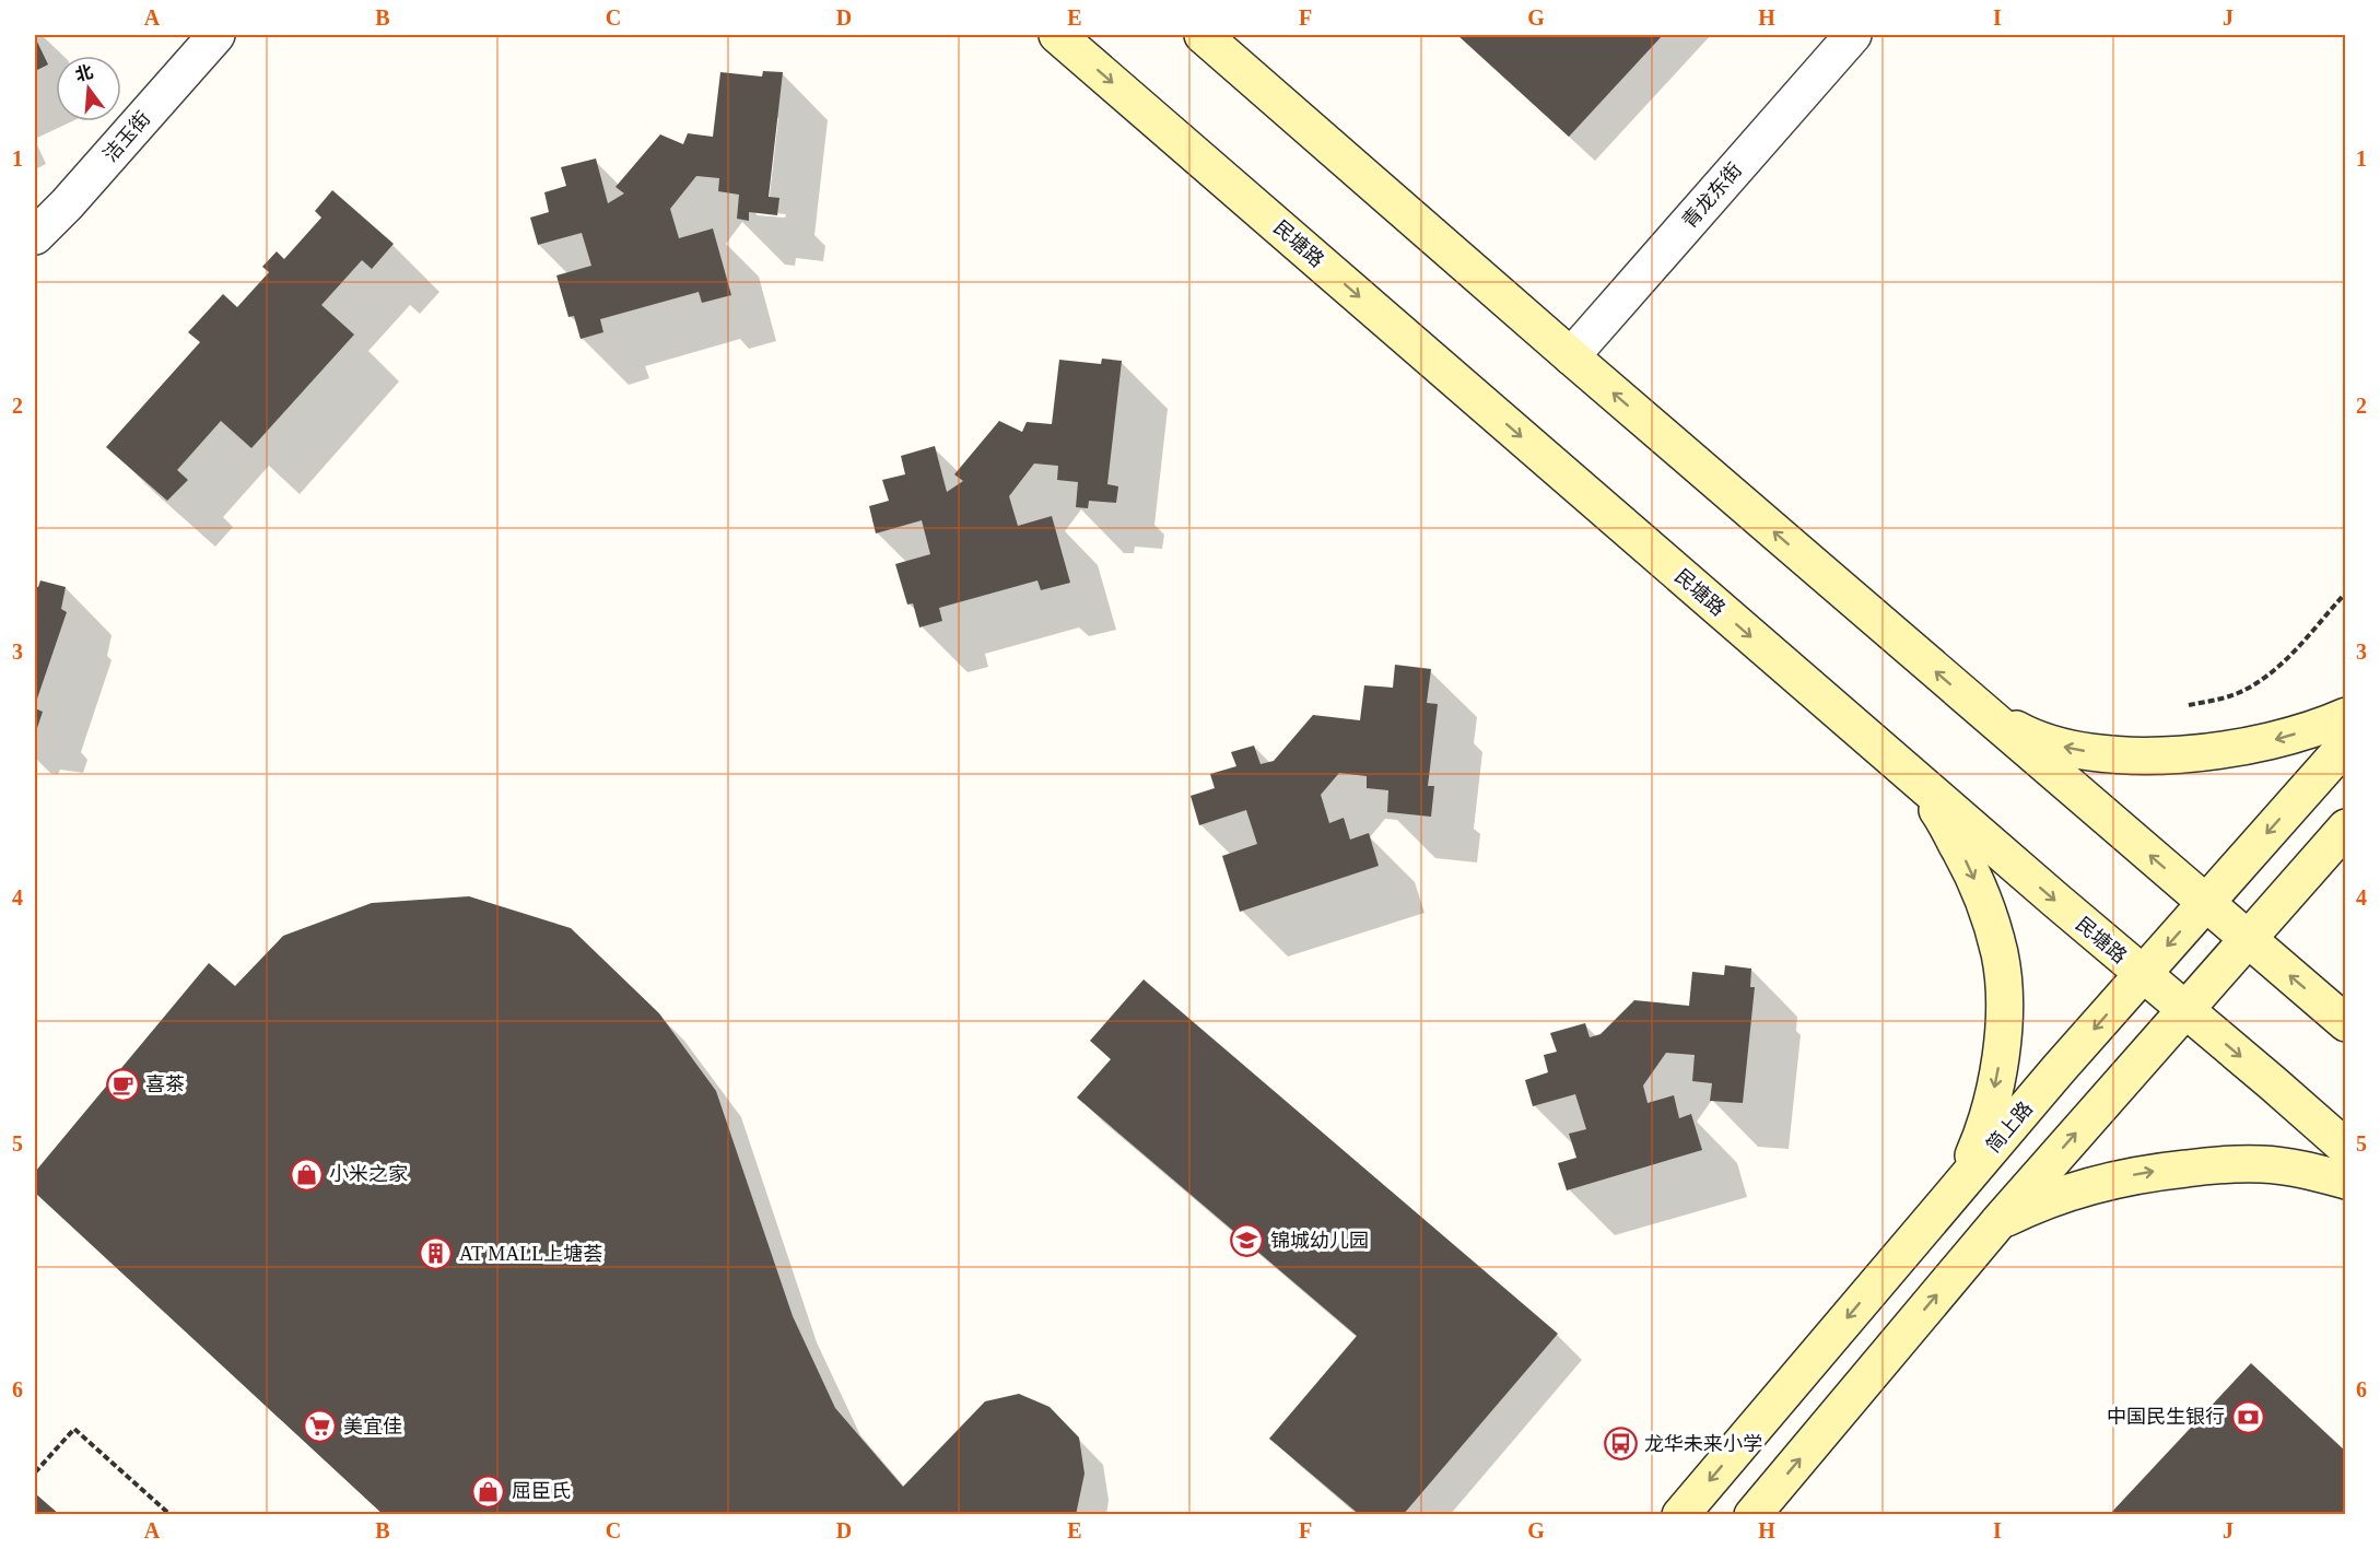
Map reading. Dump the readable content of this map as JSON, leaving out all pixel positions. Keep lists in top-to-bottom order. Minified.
{"streets":{"main road":["民塘路","简上路"],"street":["洁玉街","青龙东街"]},"crossings":[["民塘路","简上路"]],"places":{"cafe":["喜茶"],"shop":["小米之家","屈臣氏"],"school or university":["锦城幼儿园"],"building":["AT MALL上塘荟"],"bank":["中国民生银行"],"supermarket":["美宜佳"],"bus stop":["龙华未来小学"]},"north":"top","grid":{"columns":["A","B","C","D","E","F","G","H","I","J"],"rows":["1","2","3","4","5","6"]}}
